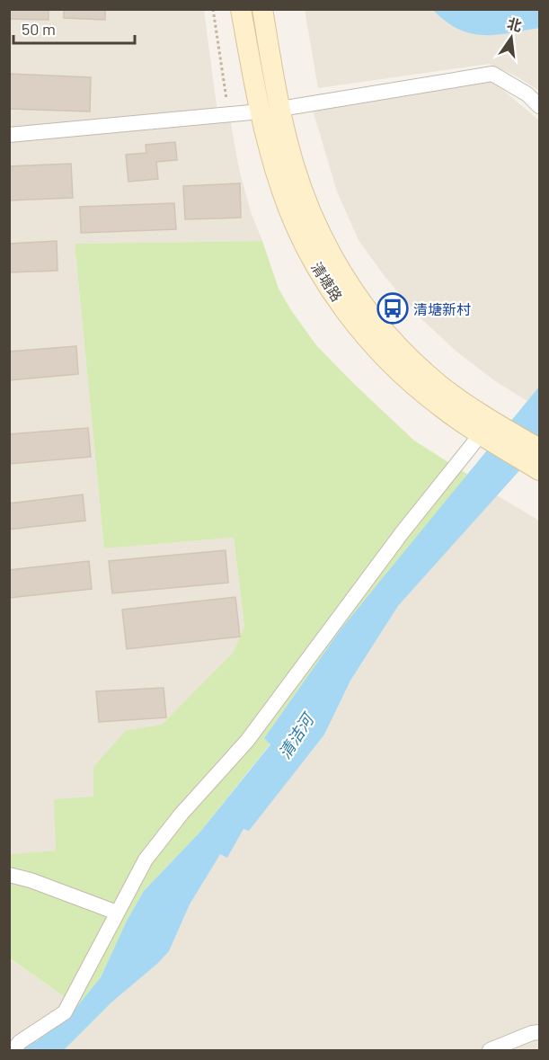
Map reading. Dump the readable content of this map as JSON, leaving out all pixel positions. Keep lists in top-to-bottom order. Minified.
{"streets":{"main road":["清塘路"]},"water":["清洁河"],"places":{"bus stop":["清塘新村"]},"scale_bar":"50 m","north":"top"}
